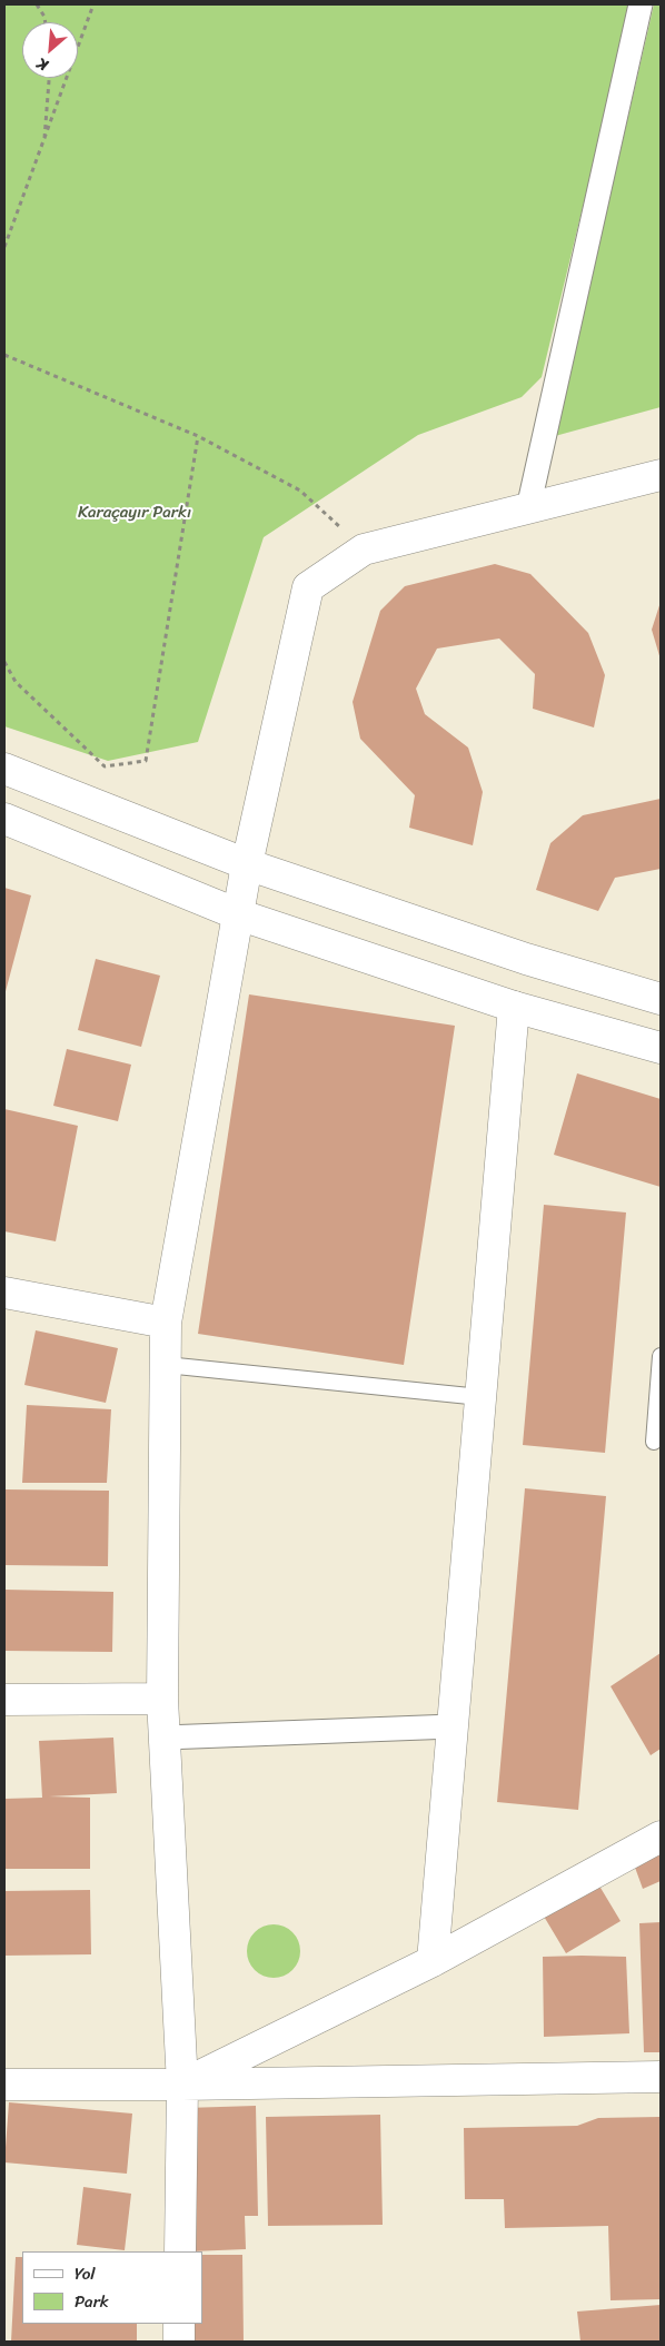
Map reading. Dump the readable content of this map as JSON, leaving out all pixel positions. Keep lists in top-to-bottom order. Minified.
{"parks":["Karaçayır Parkı"],"legend":["Yol","Park"],"north":"bottom left"}
